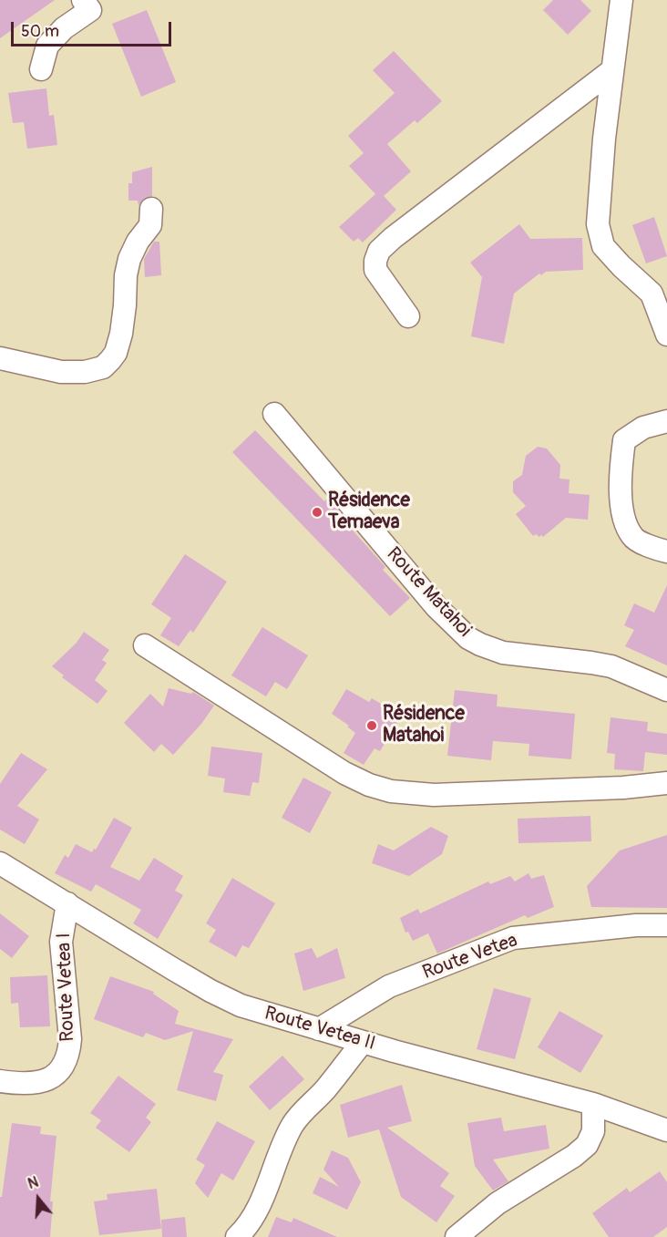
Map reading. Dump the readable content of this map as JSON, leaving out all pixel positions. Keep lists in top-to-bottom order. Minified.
{"streets":{"street":["Route Matahoi","Route Vetea","Route Vetea I","Route Vetea II"]},"crossings":[["Route Vetea","Route Vetea II"],["Route Vetea I","Route Vetea II"]],"places":["Résidence Temaeva","Résidence Matahoi"],"scale_bar":"50 m","north":"top"}
